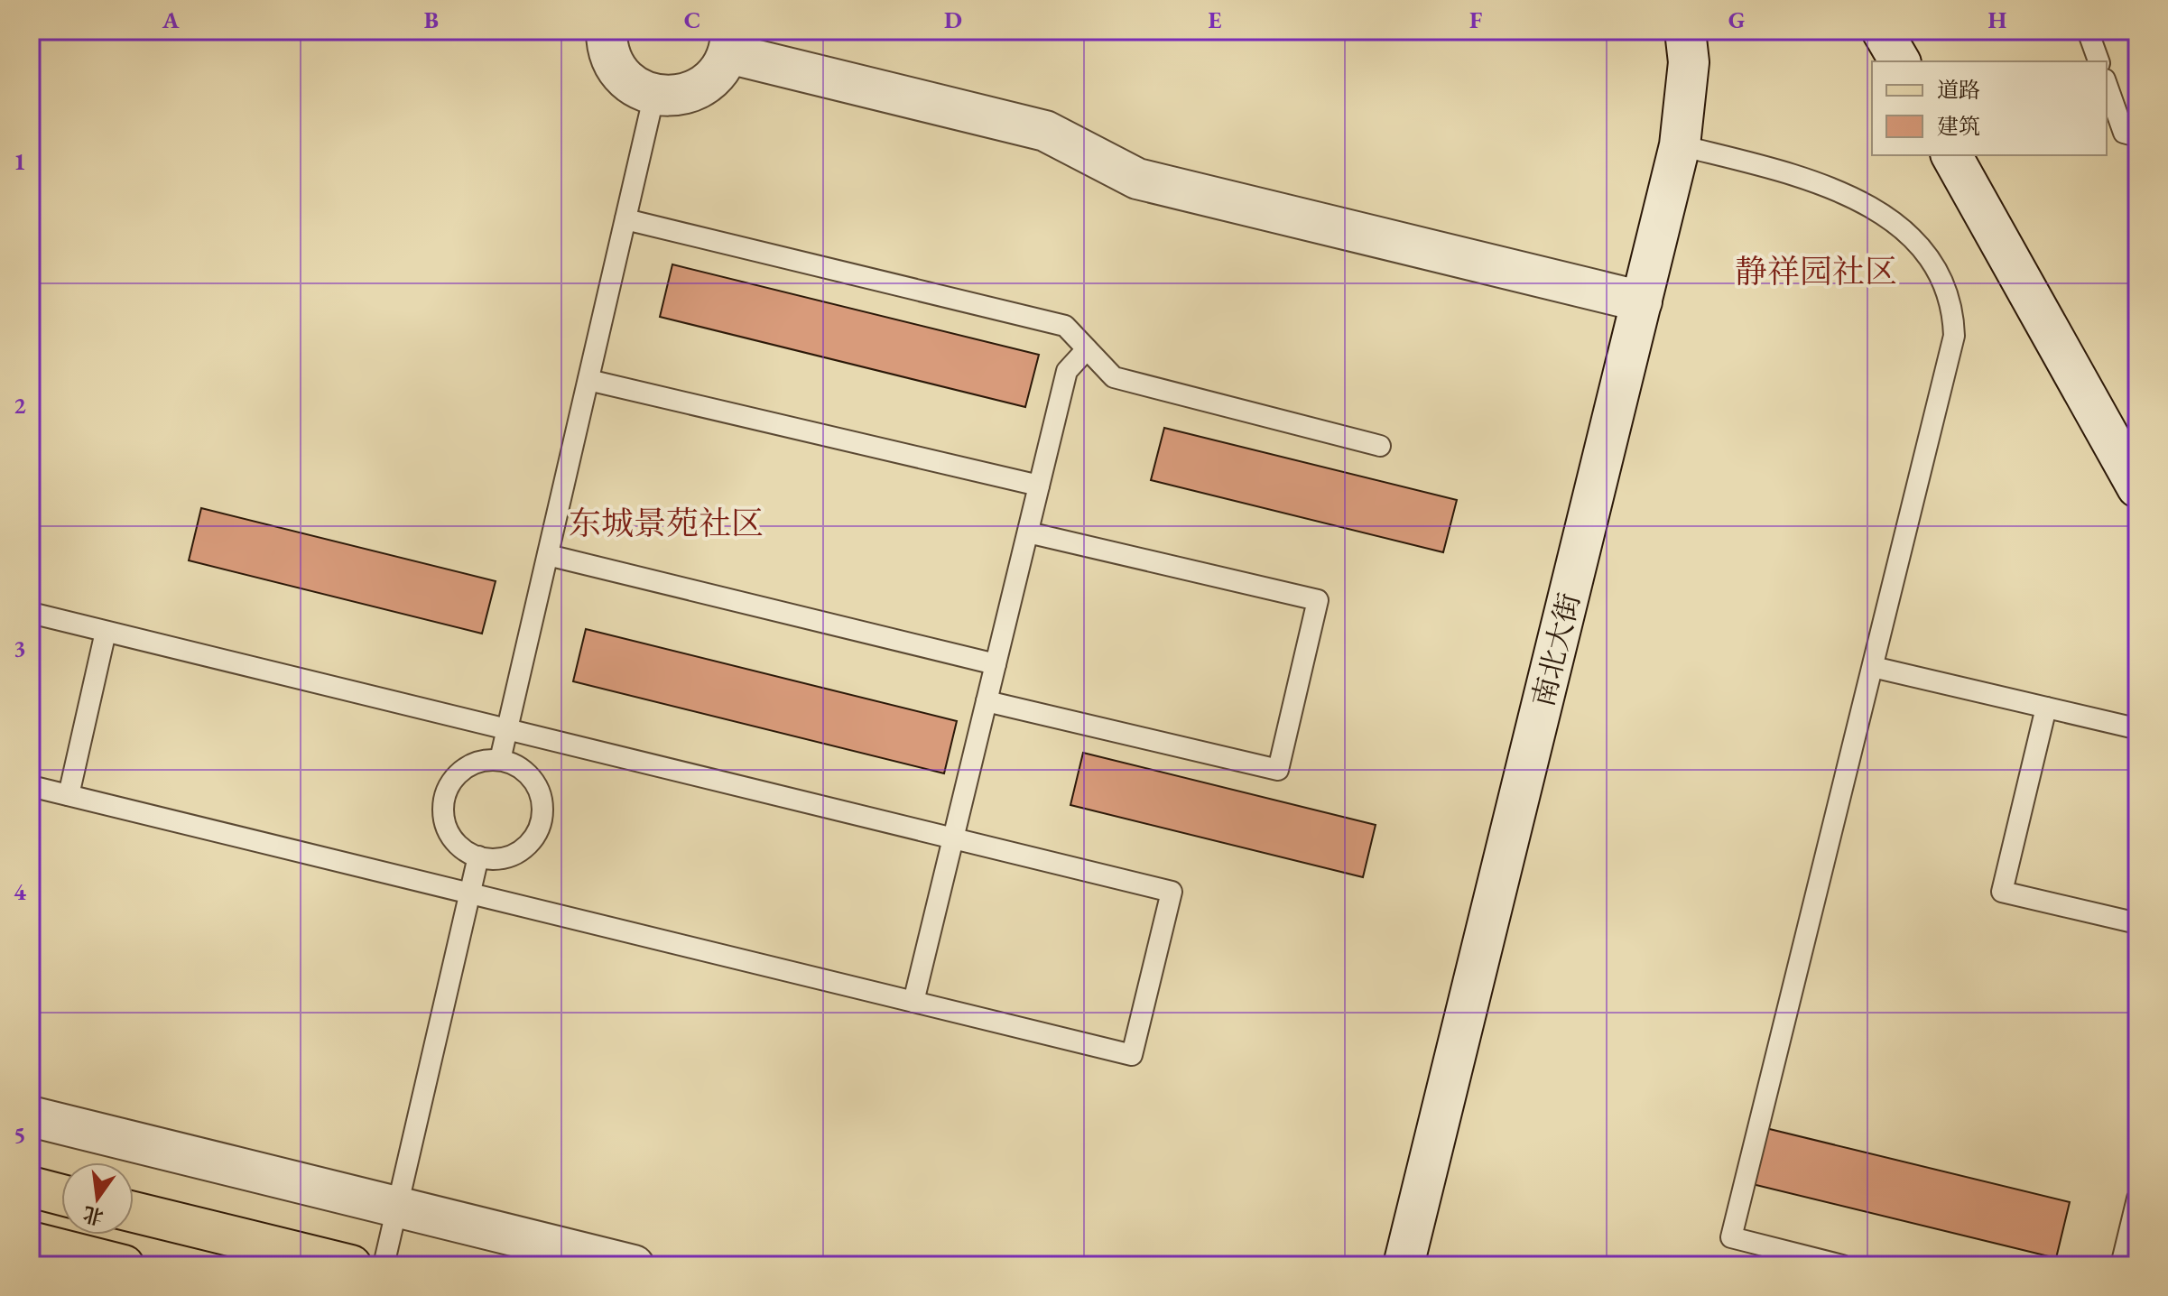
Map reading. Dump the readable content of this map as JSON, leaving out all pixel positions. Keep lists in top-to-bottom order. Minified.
{"streets":{"street":["南北大街"]},"districts":["静祥园社区","东城景苑社区"],"legend":["道路","建筑"],"north":"bottom","grid":{"columns":["A","B","C","D","E","F","G","H"],"rows":["1","2","3","4","5"]}}
